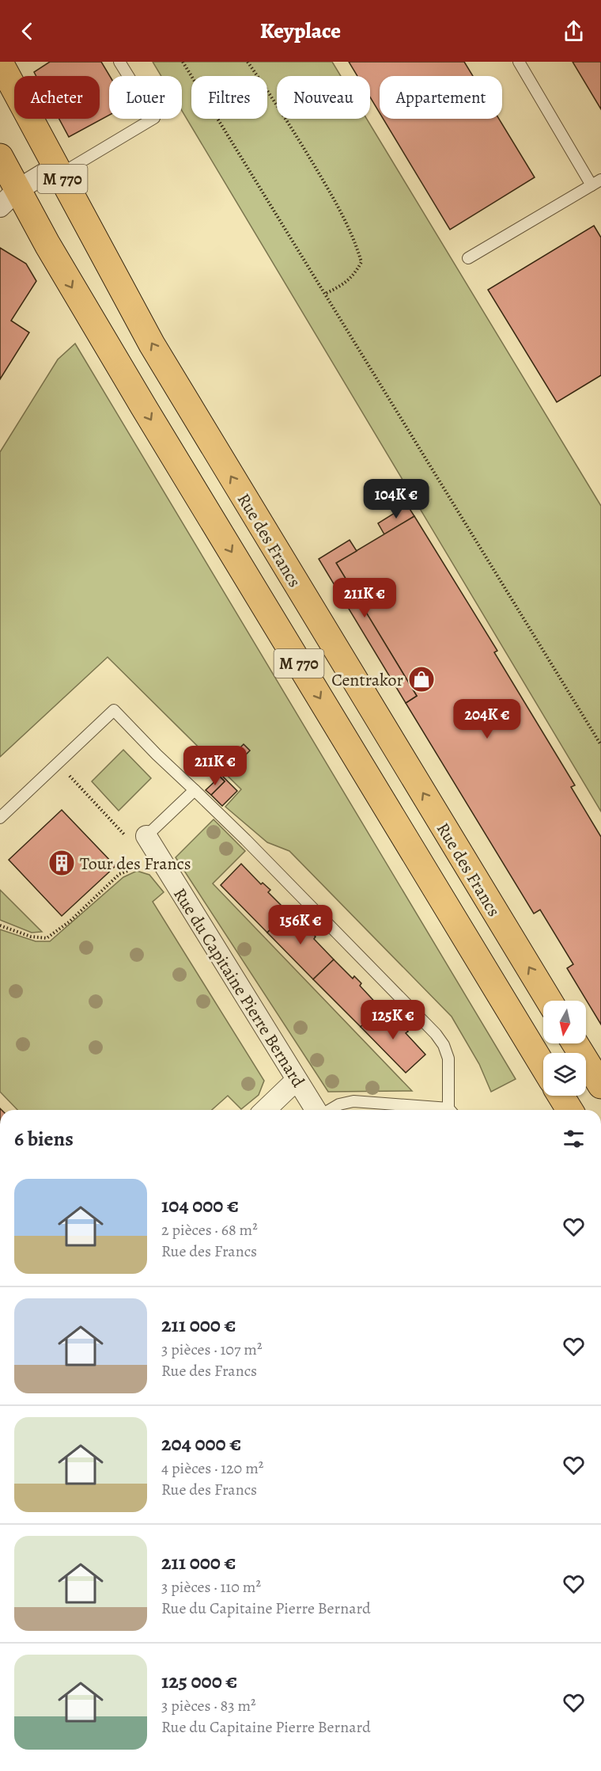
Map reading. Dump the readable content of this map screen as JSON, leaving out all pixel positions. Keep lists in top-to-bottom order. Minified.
{"streets":{"main road":["M 770","Rue des Francs"],"street":["Rue du Capitaine Pierre Bernard"]},"places":{"shop":["Centrakor"],"building":["Tour des Francs"]},"north":"bottom","page":{"header":"Keyplace","chip":["Acheter","Louer","Filtres","Nouveau","Appartement"],"price":["104K €","211K €","204K €","211K €","156K €","125K €"],"heading":"6 biens","list":[{"name":"104 000 €","note":"2 pièces · 68 m² · Rue des Francs"},{"name":"211 000 €","note":"3 pièces · 107 m² · Rue des Francs"},{"name":"204 000 €","note":"4 pièces · 120 m² · Rue des Francs"},{"name":"211 000 €","note":"3 pièces · 110 m² · Rue du Capitaine Pierre Bernard"},{"name":"125 000 €","note":"3 pièces · 83 m² · Rue du Capitaine Pierre Bernard"}]}}
